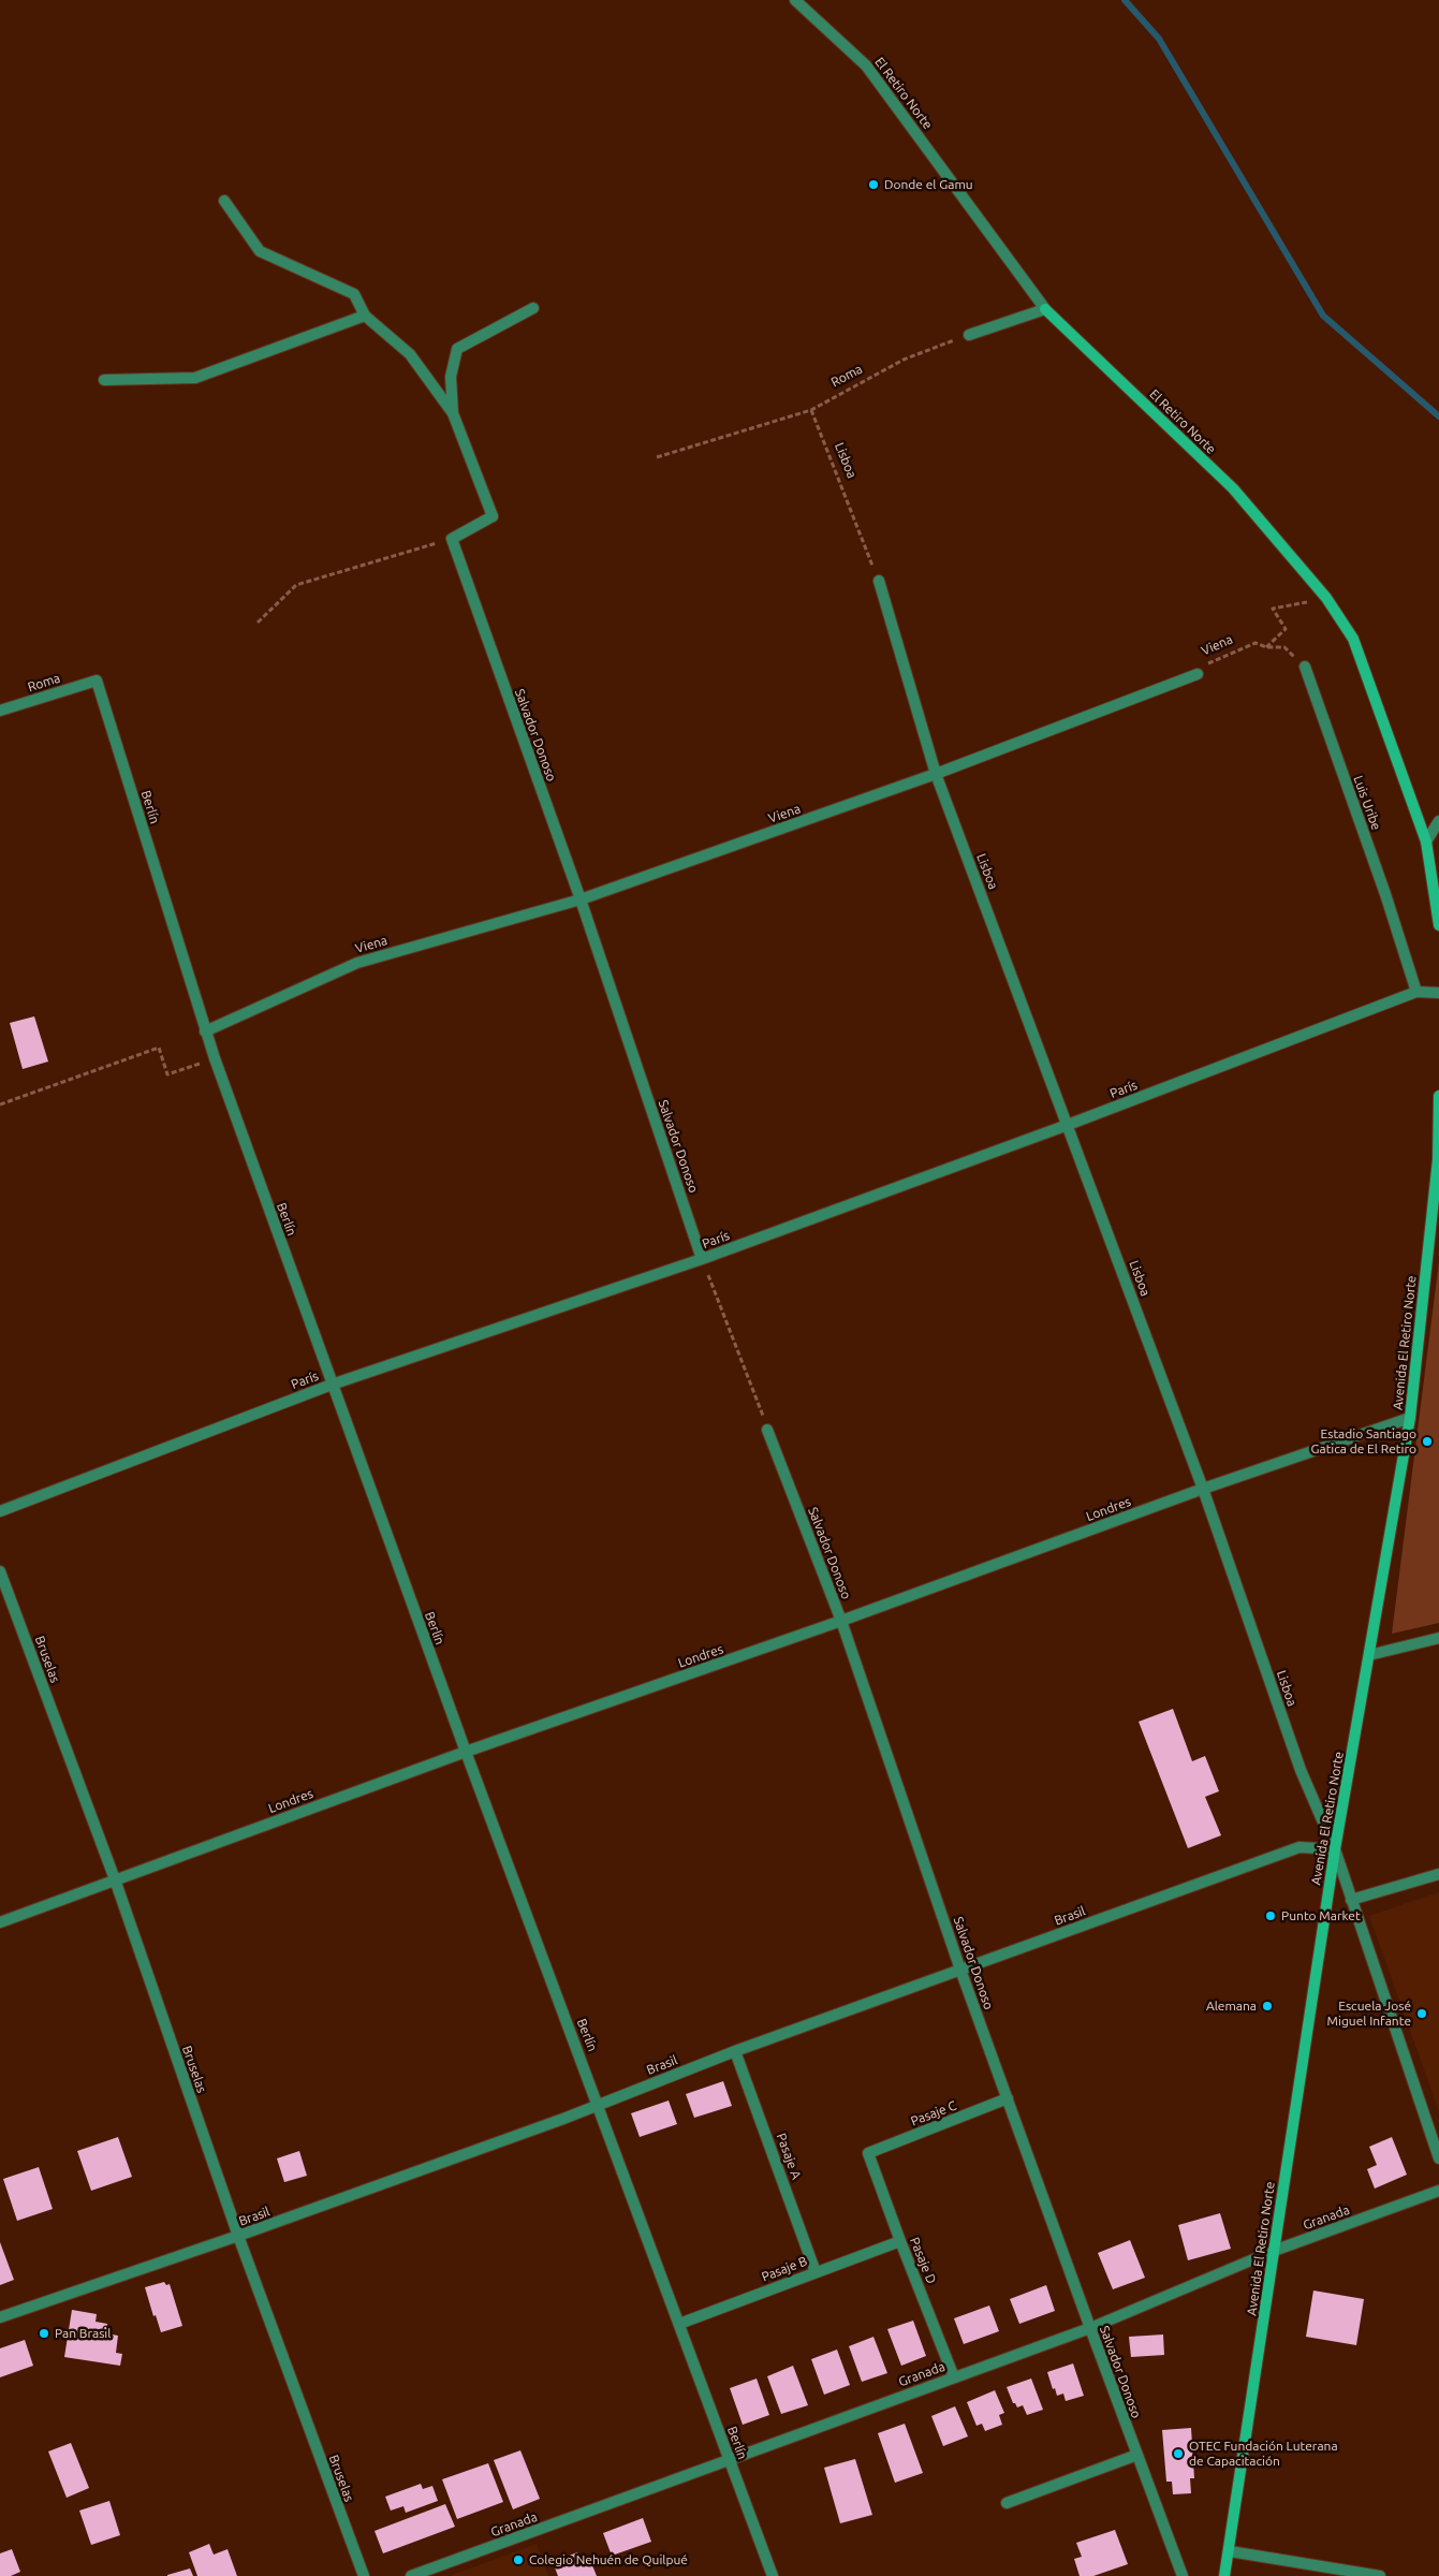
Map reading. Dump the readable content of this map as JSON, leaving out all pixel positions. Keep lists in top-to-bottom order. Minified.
{"streets":{"street":["El Retiro Norte","Roma","Lisboa","Viena","Salvador Donoso","Luis Uribe","Berlín","París","Avenida El Retiro Norte","Londres","Bruselas","Brasil","Pasaje C","Pasaje A","Granada","Pasaje D","Pasaje B"]},"crossings":[["Roma","Lisboa"],["Roma","Berlín"],["Lisboa","Viena"],["Lisboa","París"],["Lisboa","Avenida El Retiro Norte"],["Lisboa","Londres"],["Lisboa","Brasil"],["Viena","Salvador Donoso"],["Viena","Berlín"],["Salvador Donoso","París"],["Salvador Donoso","Londres"],["Salvador Donoso","Brasil"],["Salvador Donoso","Pasaje C"],["Salvador Donoso","Granada"],["Luis Uribe","París"],["Berlín","París"],["Berlín","Londres"],["Berlín","Brasil"],["Berlín","Granada"],["Berlín","Pasaje B"],["Avenida El Retiro Norte","Londres"],["Avenida El Retiro Norte","Brasil"],["Avenida El Retiro Norte","Granada"],["Londres","Bruselas"],["Bruselas","Brasil"],["Brasil","Pasaje A"],["Pasaje C","Pasaje D"],["Pasaje A","Pasaje B"],["Granada","Pasaje D"],["Pasaje D","Pasaje B"]],"places":["Donde el Gamu","Estadio Santiago Gatica de El Retiro","Punto Market","Alemana","Escuela José Miguel Infante","Pan Brasil","OTEC Fundación Luterana de Capacitación","Colegio Nehuén de Quilpué"]}
